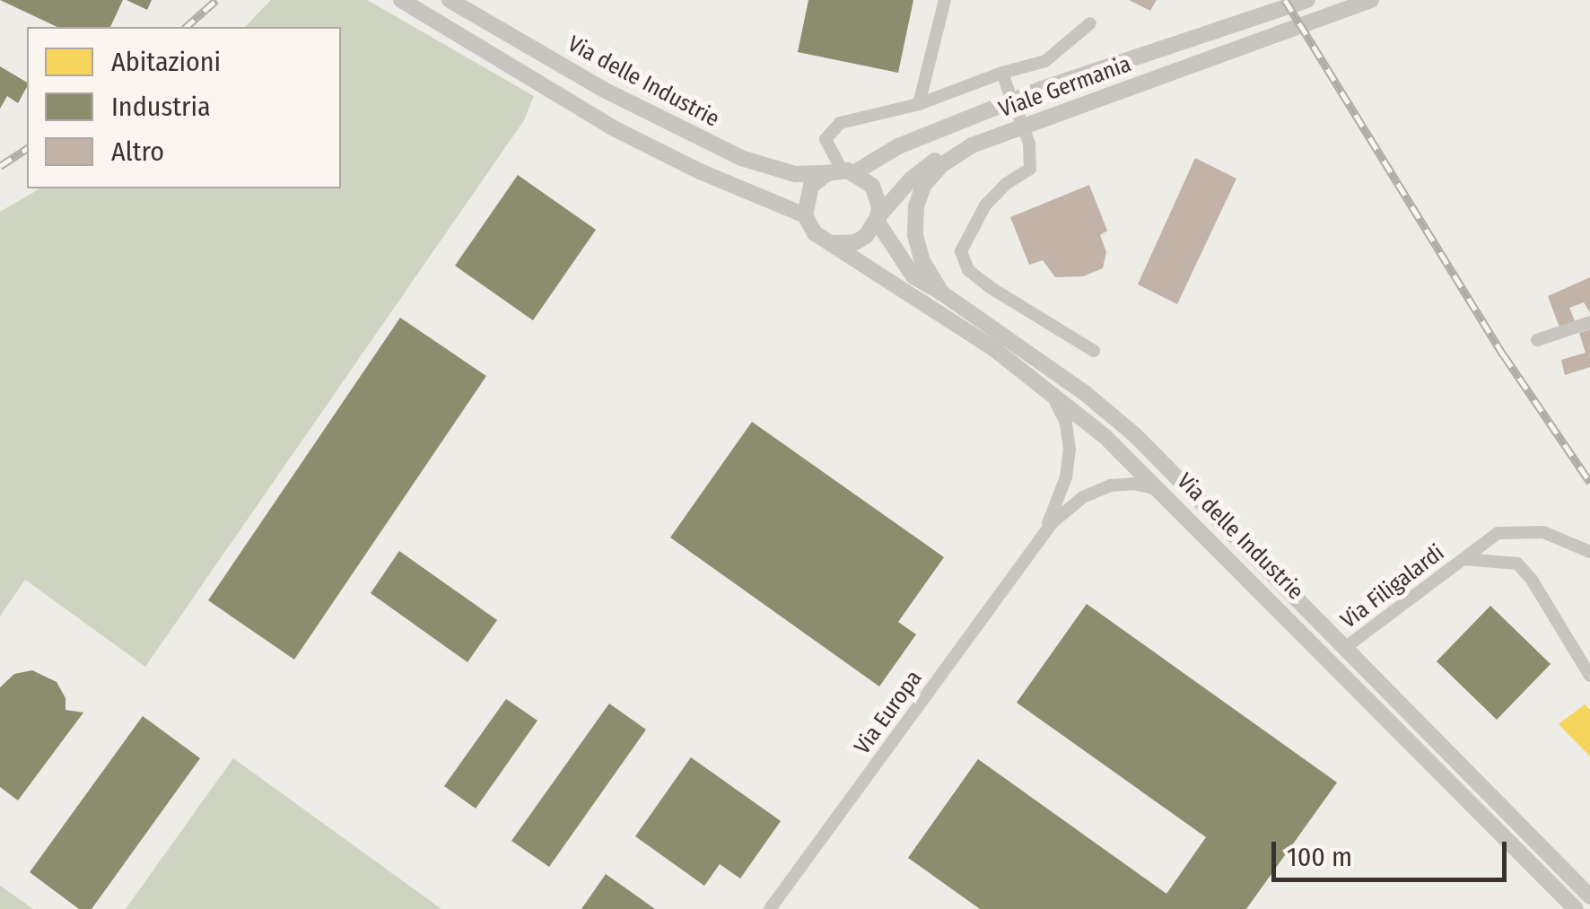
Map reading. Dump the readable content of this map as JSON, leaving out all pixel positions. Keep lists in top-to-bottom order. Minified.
{"streets":{"street":["Via delle Industrie","Viale Germania","Via Filigalardi","Via Europa"]},"crossings":[["Via delle Industrie","Viale Germania"],["Via delle Industrie","Via Filigalardi"],["Via delle Industrie","Via Europa"]],"legend":["Abitazioni","Industria","Altro"],"scale_bar":"100 m"}
